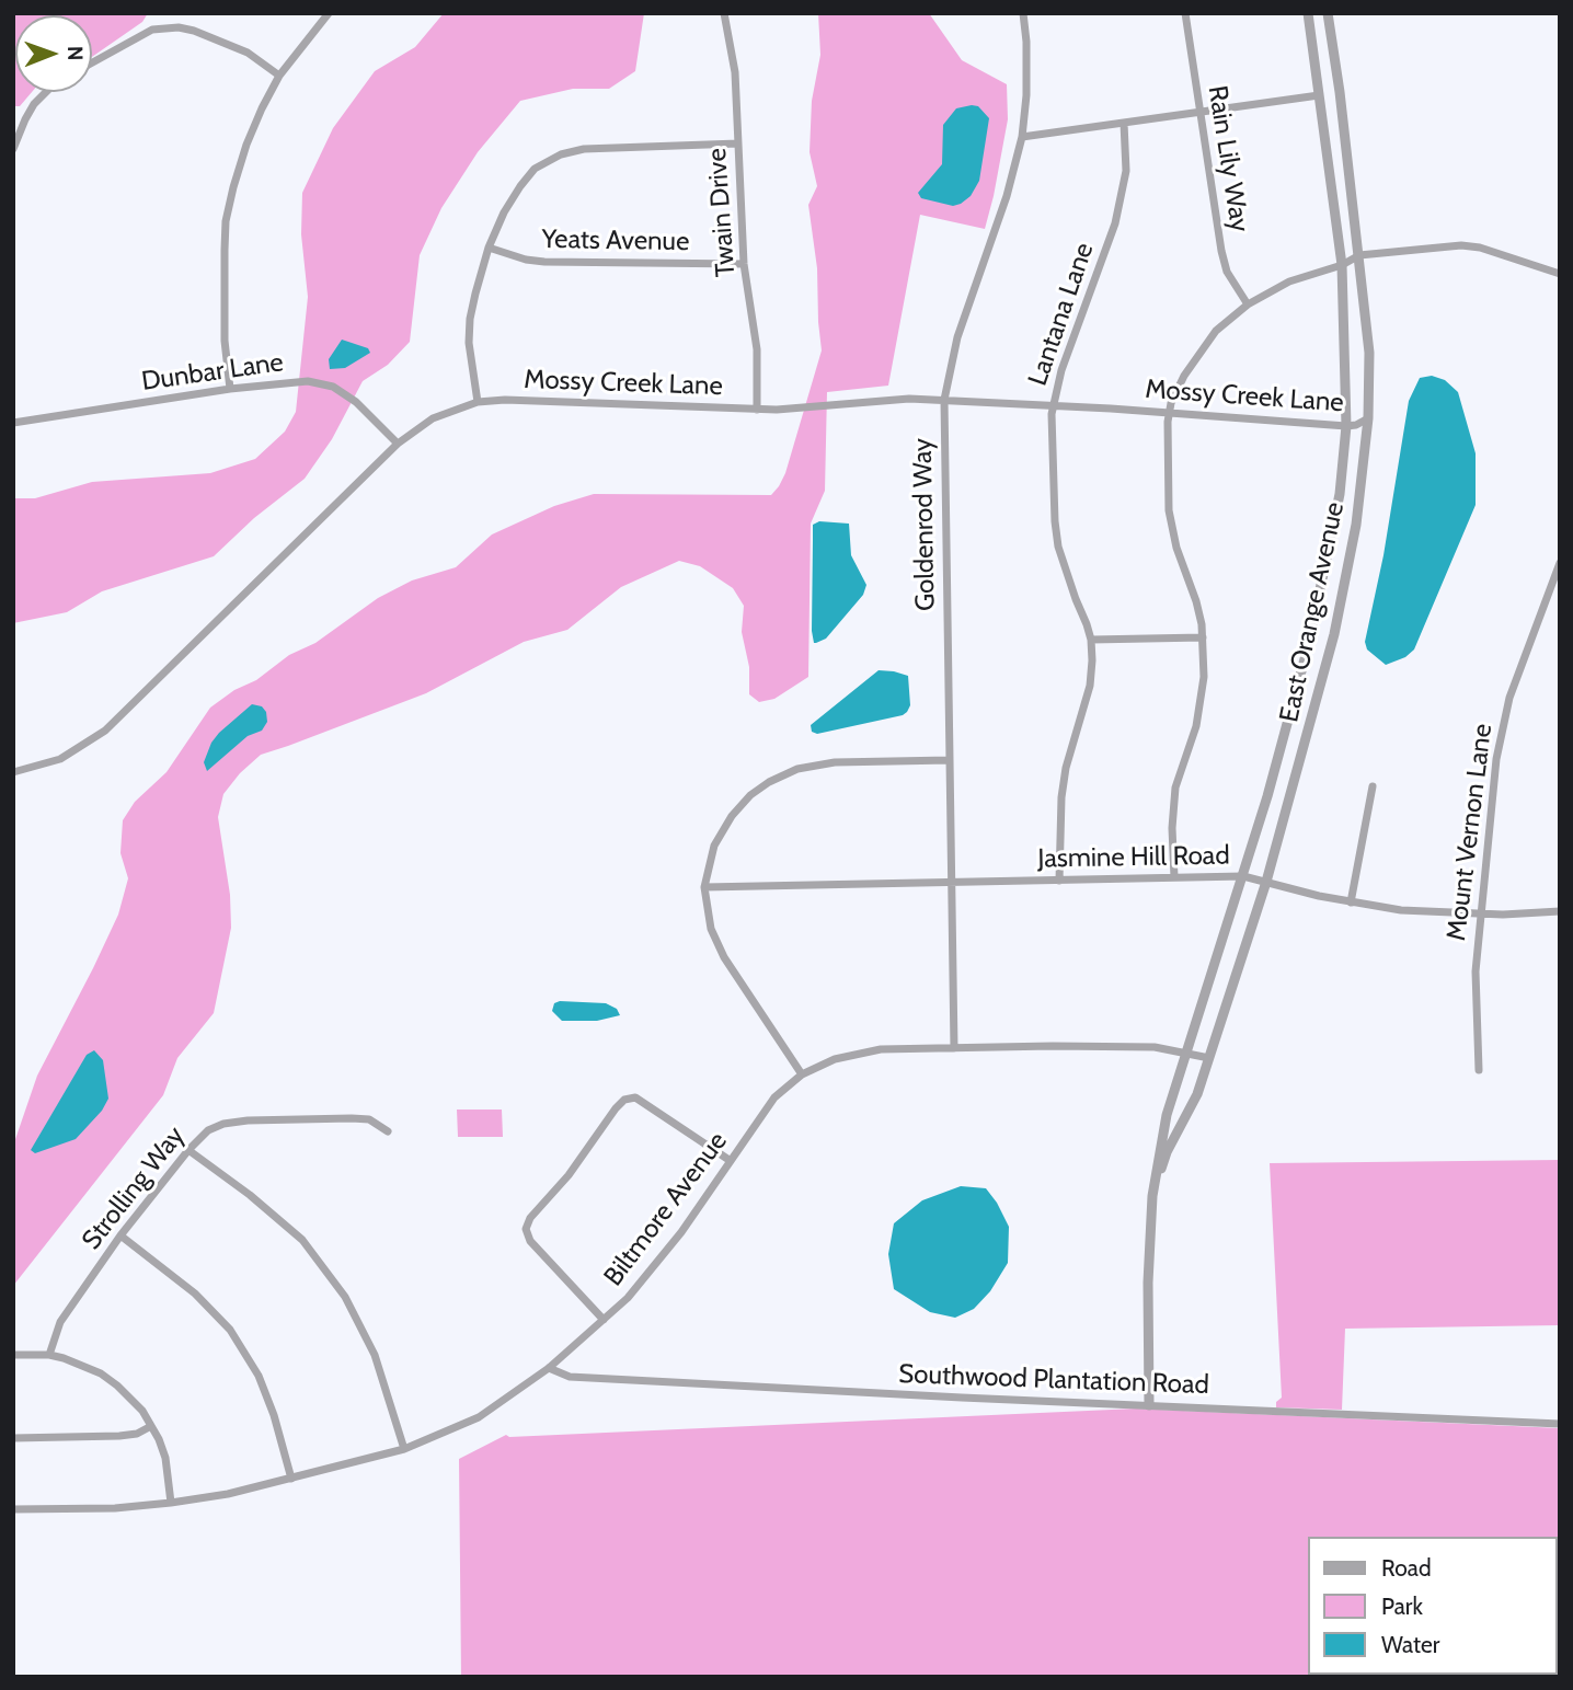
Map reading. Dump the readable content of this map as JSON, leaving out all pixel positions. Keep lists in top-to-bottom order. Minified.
{"streets":{"street":["Rain Lily Way","Twain Drive","Yeats Avenue","Lantana Lane","Dunbar Lane","Mossy Creek Lane","Goldenrod Way","East Orange Avenue","Mount Vernon Lane","Jasmine Hill Road","Strolling Way","Biltmore Avenue","Southwood Plantation Road"]},"crossings":[["Twain Drive","Yeats Avenue"],["Twain Drive","Mossy Creek Lane"],["Lantana Lane","Mossy Creek Lane"],["Lantana Lane","Jasmine Hill Road"],["Dunbar Lane","Mossy Creek Lane"],["Mossy Creek Lane","Goldenrod Way"],["Mossy Creek Lane","East Orange Avenue"],["Goldenrod Way","Jasmine Hill Road"],["Goldenrod Way","Biltmore Avenue"],["East Orange Avenue","Jasmine Hill Road"],["East Orange Avenue","Biltmore Avenue"],["East Orange Avenue","Southwood Plantation Road"],["Mount Vernon Lane","Jasmine Hill Road"],["Biltmore Avenue","Southwood Plantation Road"]],"legend":["Road","Park","Water"],"north":"right"}
